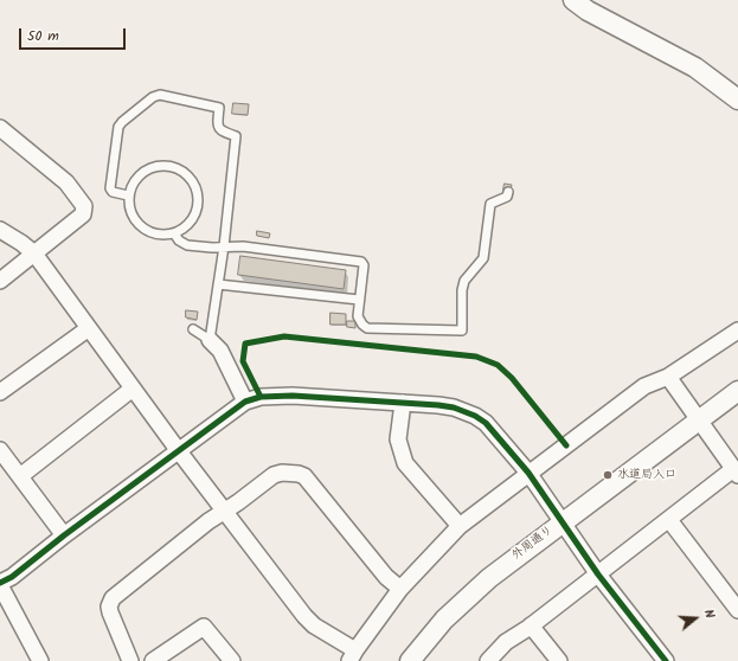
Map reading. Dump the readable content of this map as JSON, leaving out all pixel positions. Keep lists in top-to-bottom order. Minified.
{"streets":{"street":["外周通り"]},"places":["水道局入口"],"scale_bar":"50 m","north":"right"}
